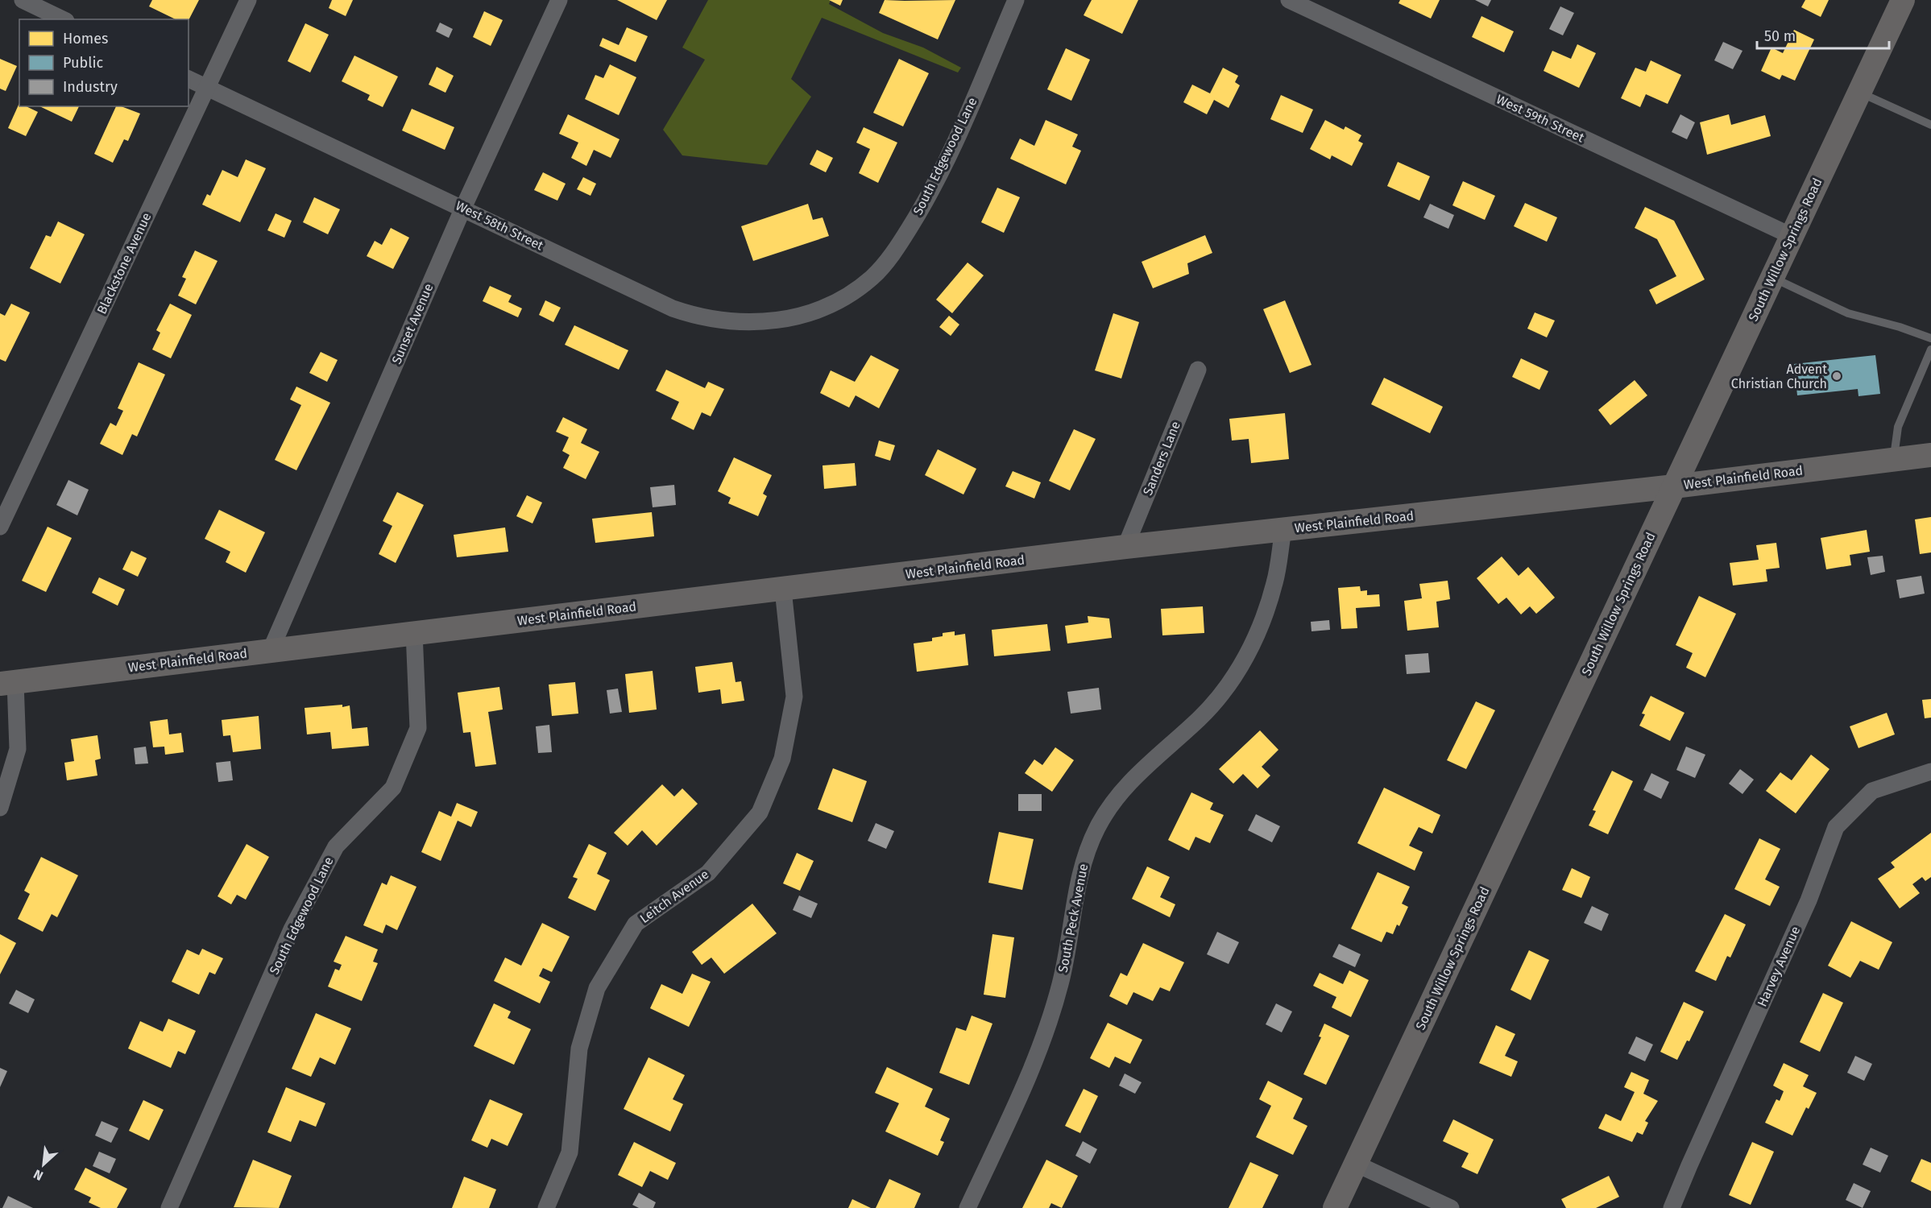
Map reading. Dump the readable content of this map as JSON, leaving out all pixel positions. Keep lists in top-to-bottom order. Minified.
{"streets":{"main road":["South Willow Springs Road","West Plainfield Road"],"street":["West 59th Street","South Edgewood Lane","West 58th Street","Blackstone Avenue","Sunset Avenue","Sanders Lane","Leitch Avenue","South Peck Avenue","Harvey Avenue"]},"crossings":[["West 59th Street","South Willow Springs Road"],["South Edgewood Lane","West 58th Street"],["South Edgewood Lane","West Plainfield Road"],["West 58th Street","Blackstone Avenue"],["West 58th Street","Sunset Avenue"],["South Willow Springs Road","West Plainfield Road"],["Sunset Avenue","West Plainfield Road"],["Sanders Lane","West Plainfield Road"],["West Plainfield Road","Leitch Avenue"],["West Plainfield Road","South Peck Avenue"]],"places":["Advent Christian Church"],"legend":["Homes","Public","Industry"],"scale_bar":"50 m","north":"bottom left"}
